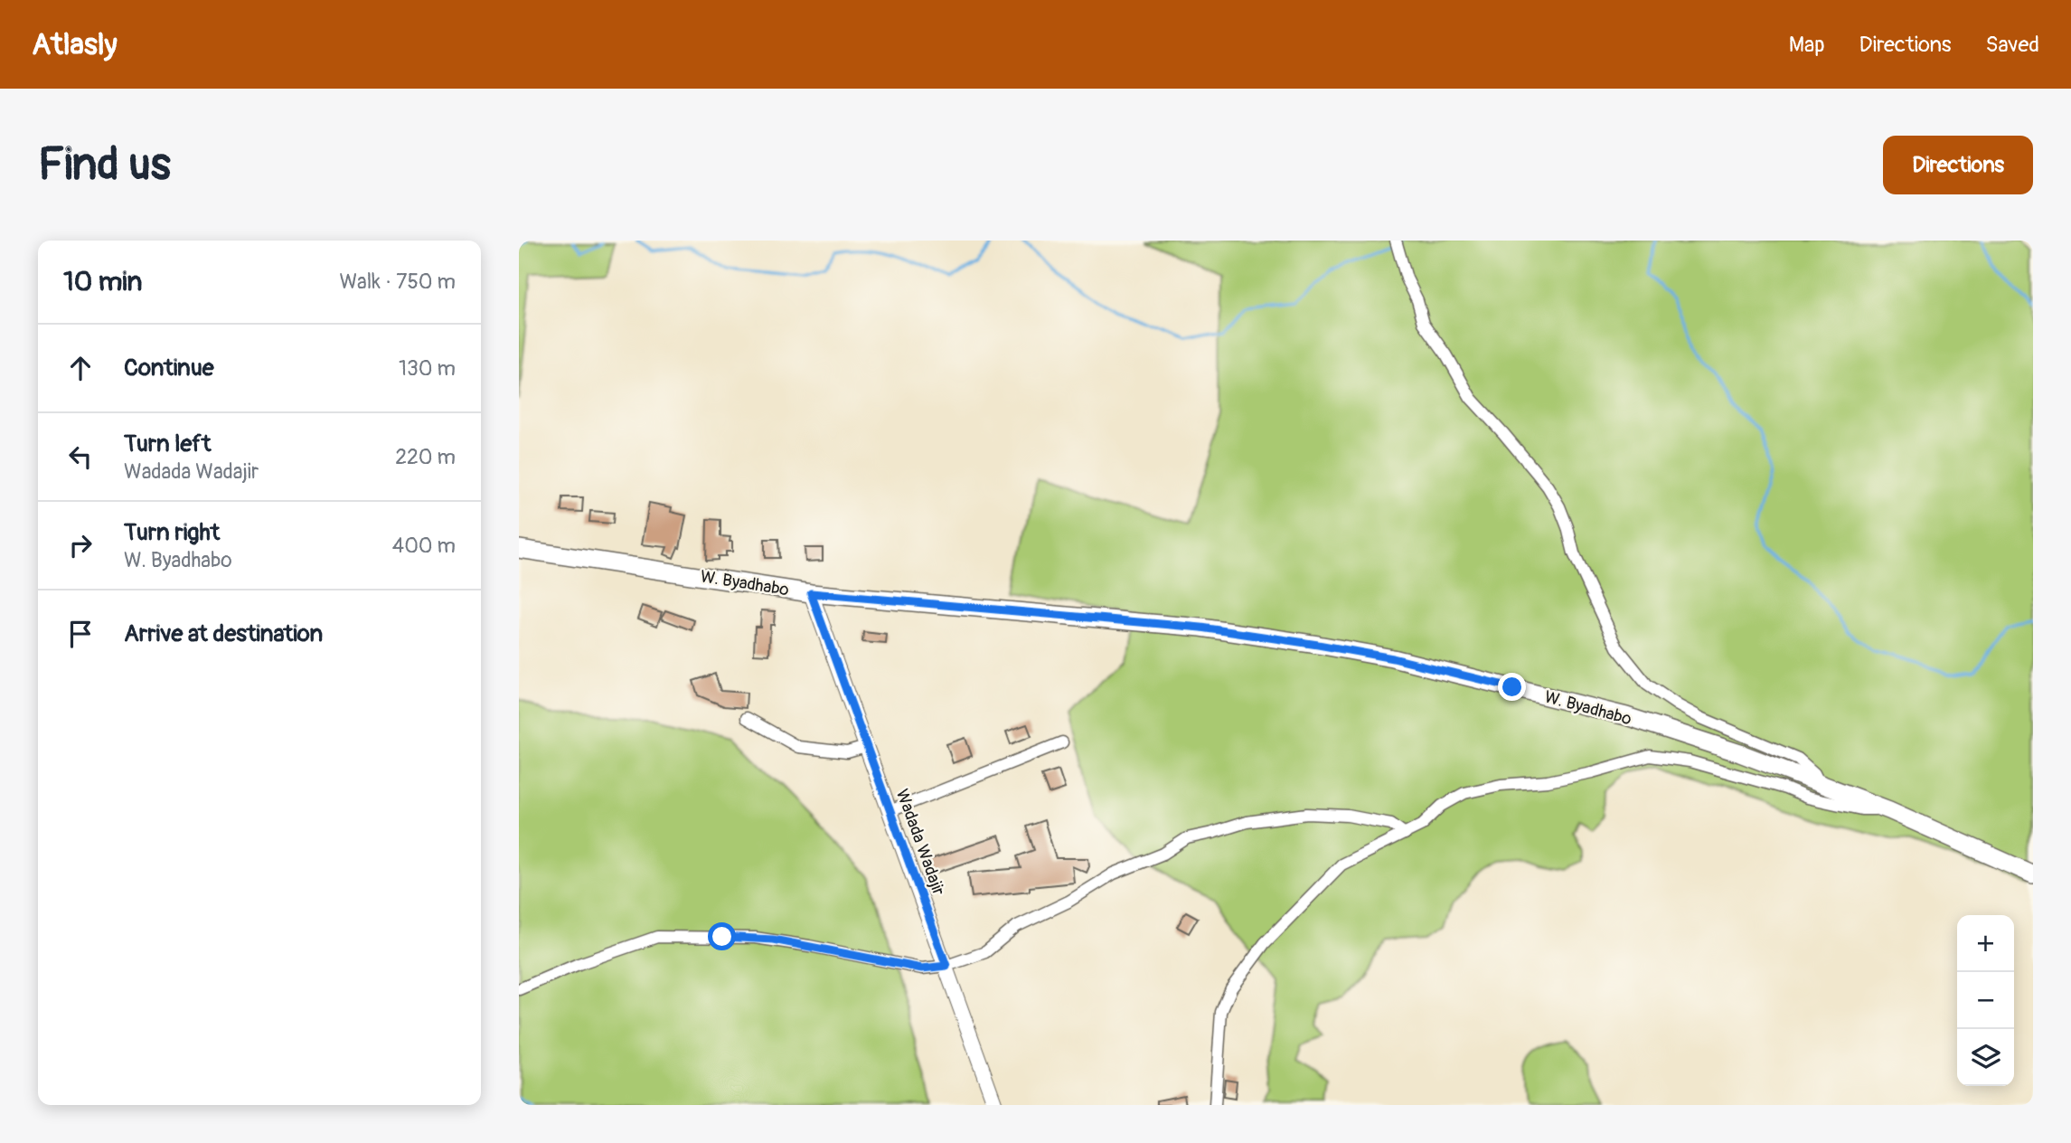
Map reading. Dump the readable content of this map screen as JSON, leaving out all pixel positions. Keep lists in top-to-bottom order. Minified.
{"streets":{"main road":["W. Byadhabo"],"street":["Wadada Wadajir"]},"crossings":[["W. Byadhabo","Wadada Wadajir"]],"page":{"header":"Atlasly","nav":["Map","Directions","Saved"],"buttons":"Directions","title":"Find us","heading":["10 min","Walk · 750 m"],"list":[["Continue","130 m"],["Turn left","Wadada Wadajir","220 m"],["Turn right","W. Byadhabo","400 m"],"Arrive at destination"],"map_buttons":["+","−"]}}
